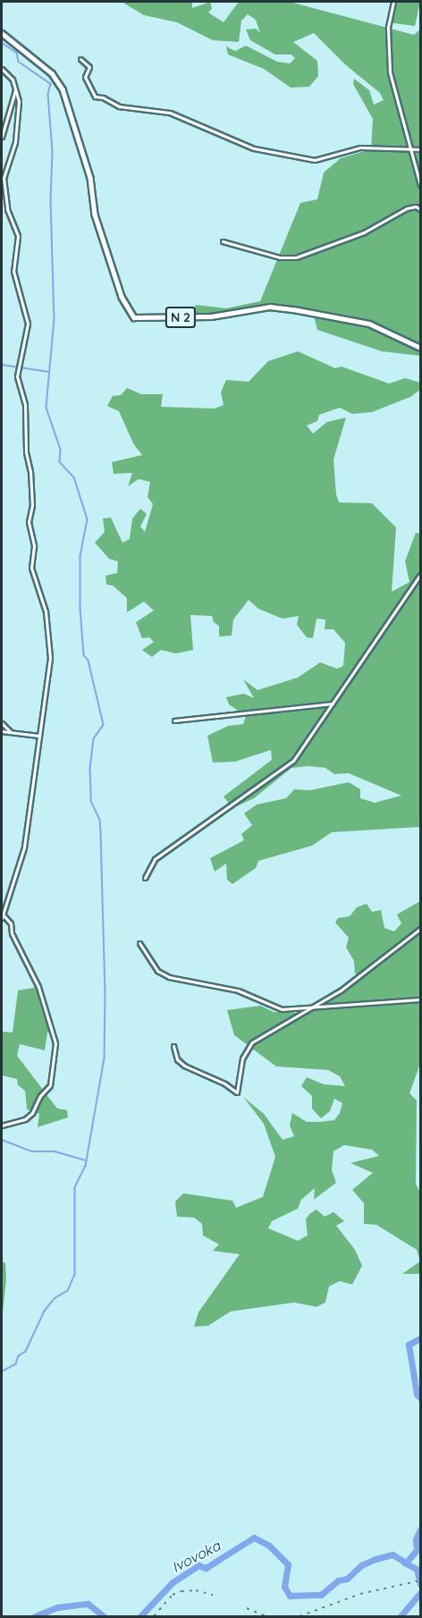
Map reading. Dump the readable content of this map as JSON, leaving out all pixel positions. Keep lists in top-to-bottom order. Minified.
{"streets":{"main road":["N 2"]},"water":["Ivovoka"]}
